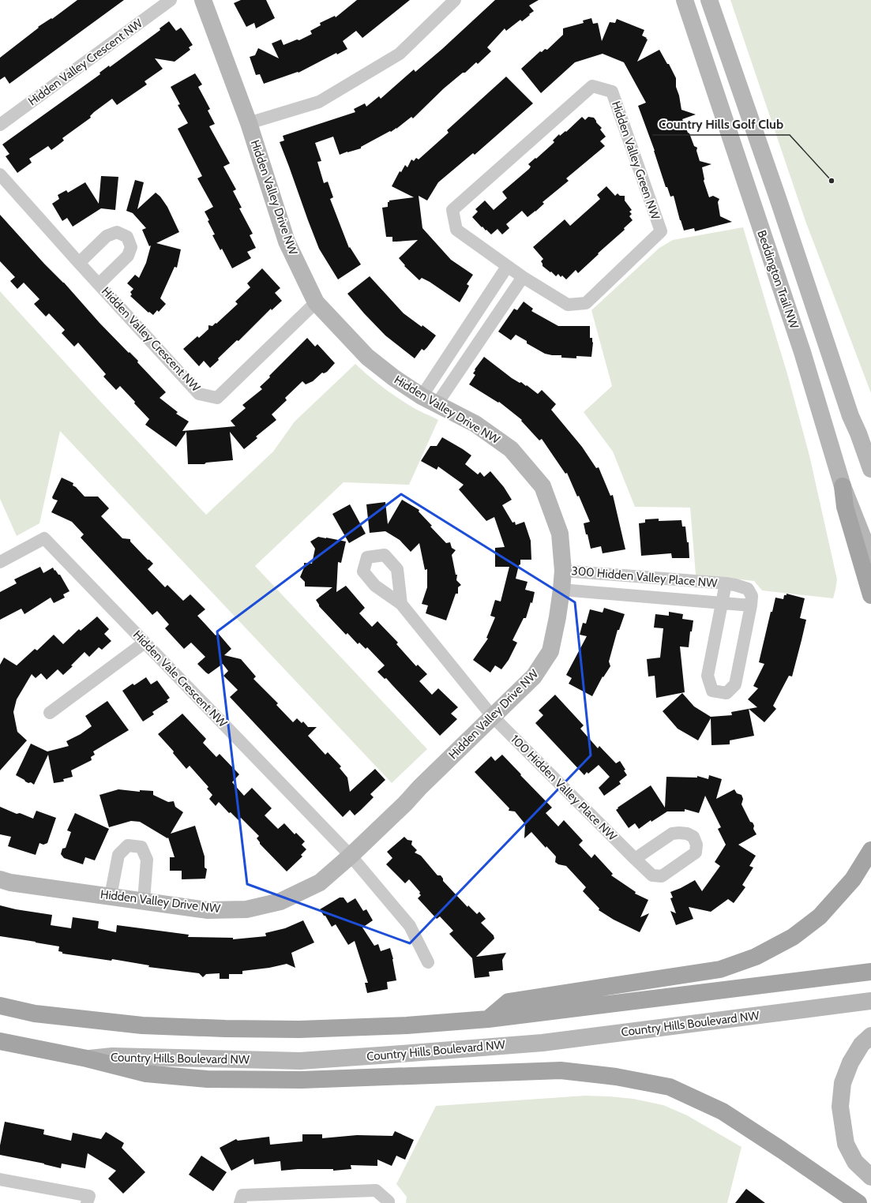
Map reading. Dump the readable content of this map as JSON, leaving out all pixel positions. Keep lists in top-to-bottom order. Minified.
{"streets":{"main road":["Hidden Valley Drive NW","Beddington Trail NW","Country Hills Boulevard NW"],"street":["Hidden Valley Crescent NW","Hidden Valley Green NW","300 Hidden Valley Place NW","Hidden Vale Crescent NW","100 Hidden Valley Place NW"]},"crossings":[["Hidden Valley Crescent NW","Hidden Valley Drive NW"],["Hidden Valley Drive NW","300 Hidden Valley Place NW"],["Hidden Valley Drive NW","Hidden Vale Crescent NW"],["Hidden Valley Drive NW","100 Hidden Valley Place NW"]],"places":["Country Hills Golf Club"]}
